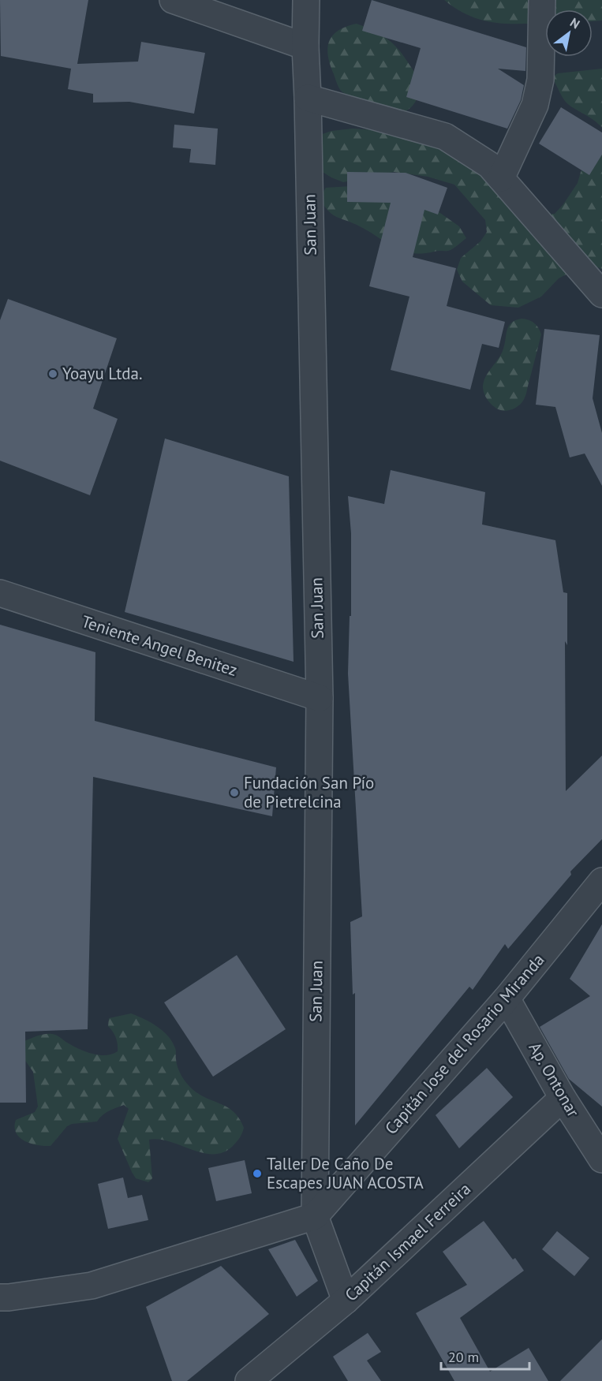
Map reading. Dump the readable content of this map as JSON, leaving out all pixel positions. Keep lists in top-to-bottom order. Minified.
{"streets":{"street":["San Juan","Teniente Angel Benitez","Capitán Jose del Rosario Miranda","Ap. Ontonar","Capitán Ismael Ferreira"]},"crossings":[["San Juan","Teniente Angel Benitez"],["San Juan","Capitán Jose del Rosario Miranda"],["Capitán Jose del Rosario Miranda","Ap. Ontonar"],["Ap. Ontonar","Capitán Ismael Ferreira"]],"places":["Yoayu Ltda.","Fundación San Pío de Pietrelcina","Taller De Caño De Escapes JUAN ACOSTA"],"scale_bar":"20 m","north":"top right"}
